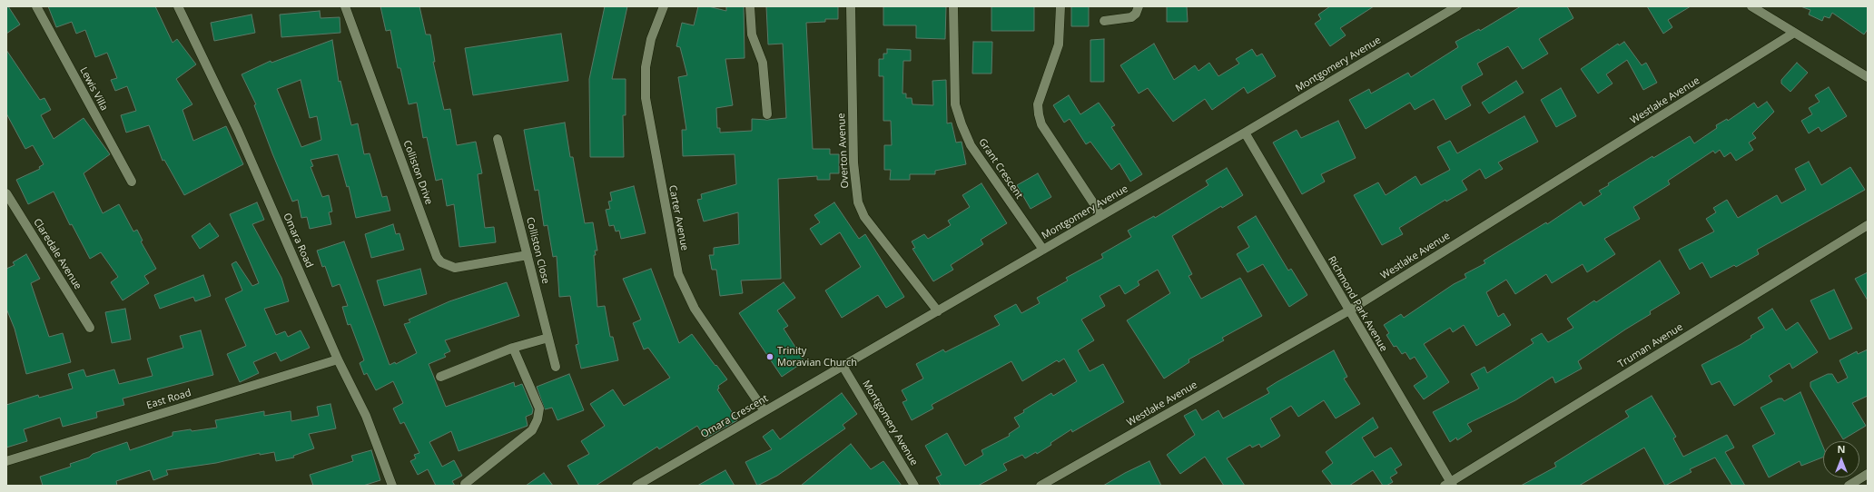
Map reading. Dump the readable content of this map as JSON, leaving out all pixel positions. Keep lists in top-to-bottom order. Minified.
{"streets":{"street":["Montgomery Avenue","Lewis Villa","Westlake Avenue","Overton Avenue","Grant Crescent","Colliston Drive","Carter Avenue","Omara Road","Colliston Close","Claredale Avenue","Richmond Park Avenue","Truman Avenue","East Road","Omara Crescent"]},"crossings":[["Montgomery Avenue","Overton Avenue"],["Montgomery Avenue","Grant Crescent"],["Montgomery Avenue","Richmond Park Avenue"],["Montgomery Avenue","Omara Crescent"],["Westlake Avenue","Richmond Park Avenue"],["Colliston Drive","Colliston Close"],["Carter Avenue","Omara Crescent"],["Omara Road","East Road"],["Richmond Park Avenue","Truman Avenue"]],"places":["Trinity Moravian Church"],"north":"top"}
